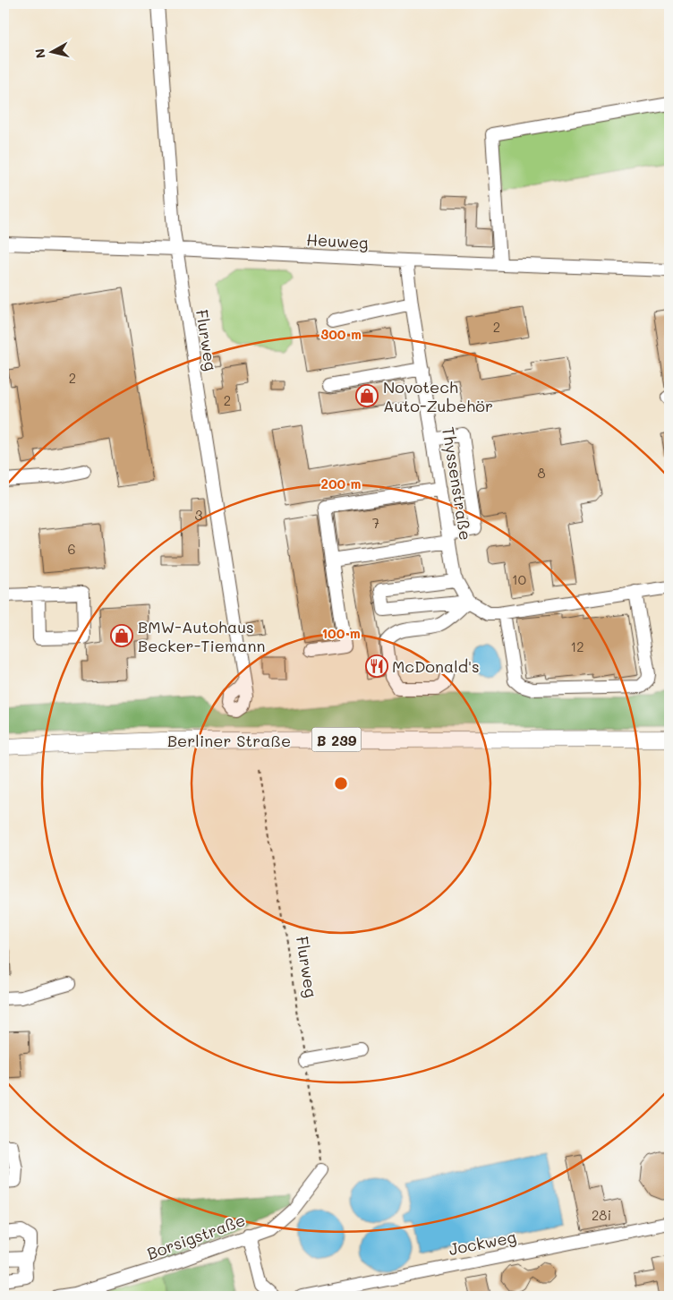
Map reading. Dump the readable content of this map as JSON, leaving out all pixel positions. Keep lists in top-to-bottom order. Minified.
{"streets":{"main road":["B 239","Berliner Straße"],"street":["Heuweg","Flurweg","Thyssenstraße","Borsigstraße","Jockweg"]},"crossings":[["Heuweg","Flurweg"],["Heuweg","Thyssenstraße"],["Flurweg","Borsigstraße"]],"places":{"shop":["Novotech Auto-Zubehör","BMW-Autohaus Becker-Tiemann"],"restaurant":["McDonald's"]},"house_numbers":["2","2","2","8","3","7","6","10","12","28i"],"north":"left","rings":["300 m","200 m","100 m"]}
